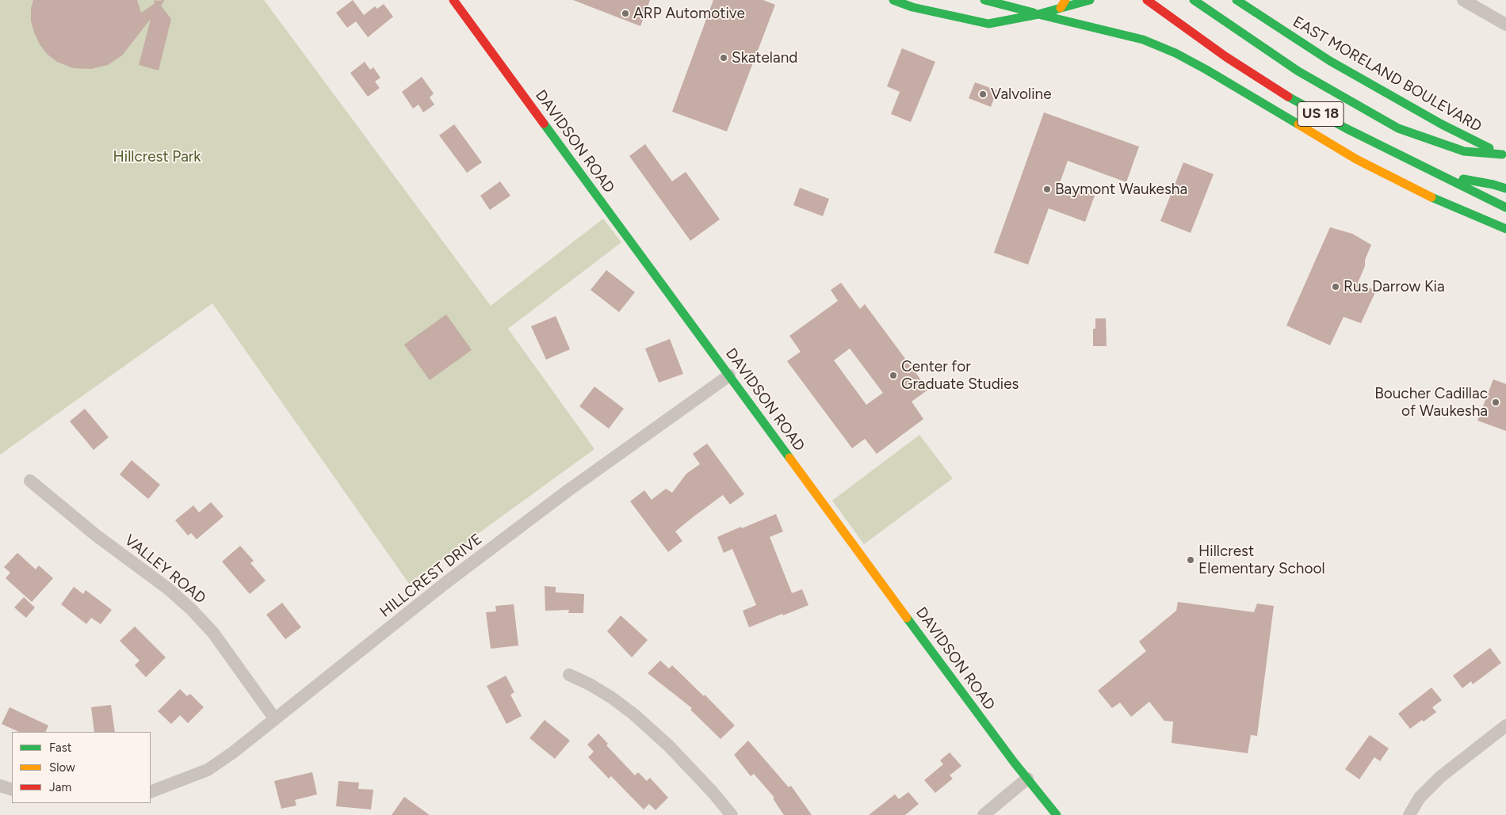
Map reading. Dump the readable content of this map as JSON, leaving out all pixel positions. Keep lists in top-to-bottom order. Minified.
{"streets":{"main road":["EAST MORELAND BOULEVARD","US 18","DAVIDSON ROAD"],"street":["VALLEY ROAD","HILLCREST DRIVE"]},"crossings":[["DAVIDSON ROAD","HILLCREST DRIVE"],["VALLEY ROAD","HILLCREST DRIVE"]],"parks":["Hillcrest Park"],"places":["ARP Automotive","Skateland","Valvoline","Baymont Waukesha","Rus Darrow Kia","Center for Graduate Studies","Boucher Cadillac of Waukesha","Hillcrest Elementary School"],"legend":["Fast","Slow","Jam"]}
